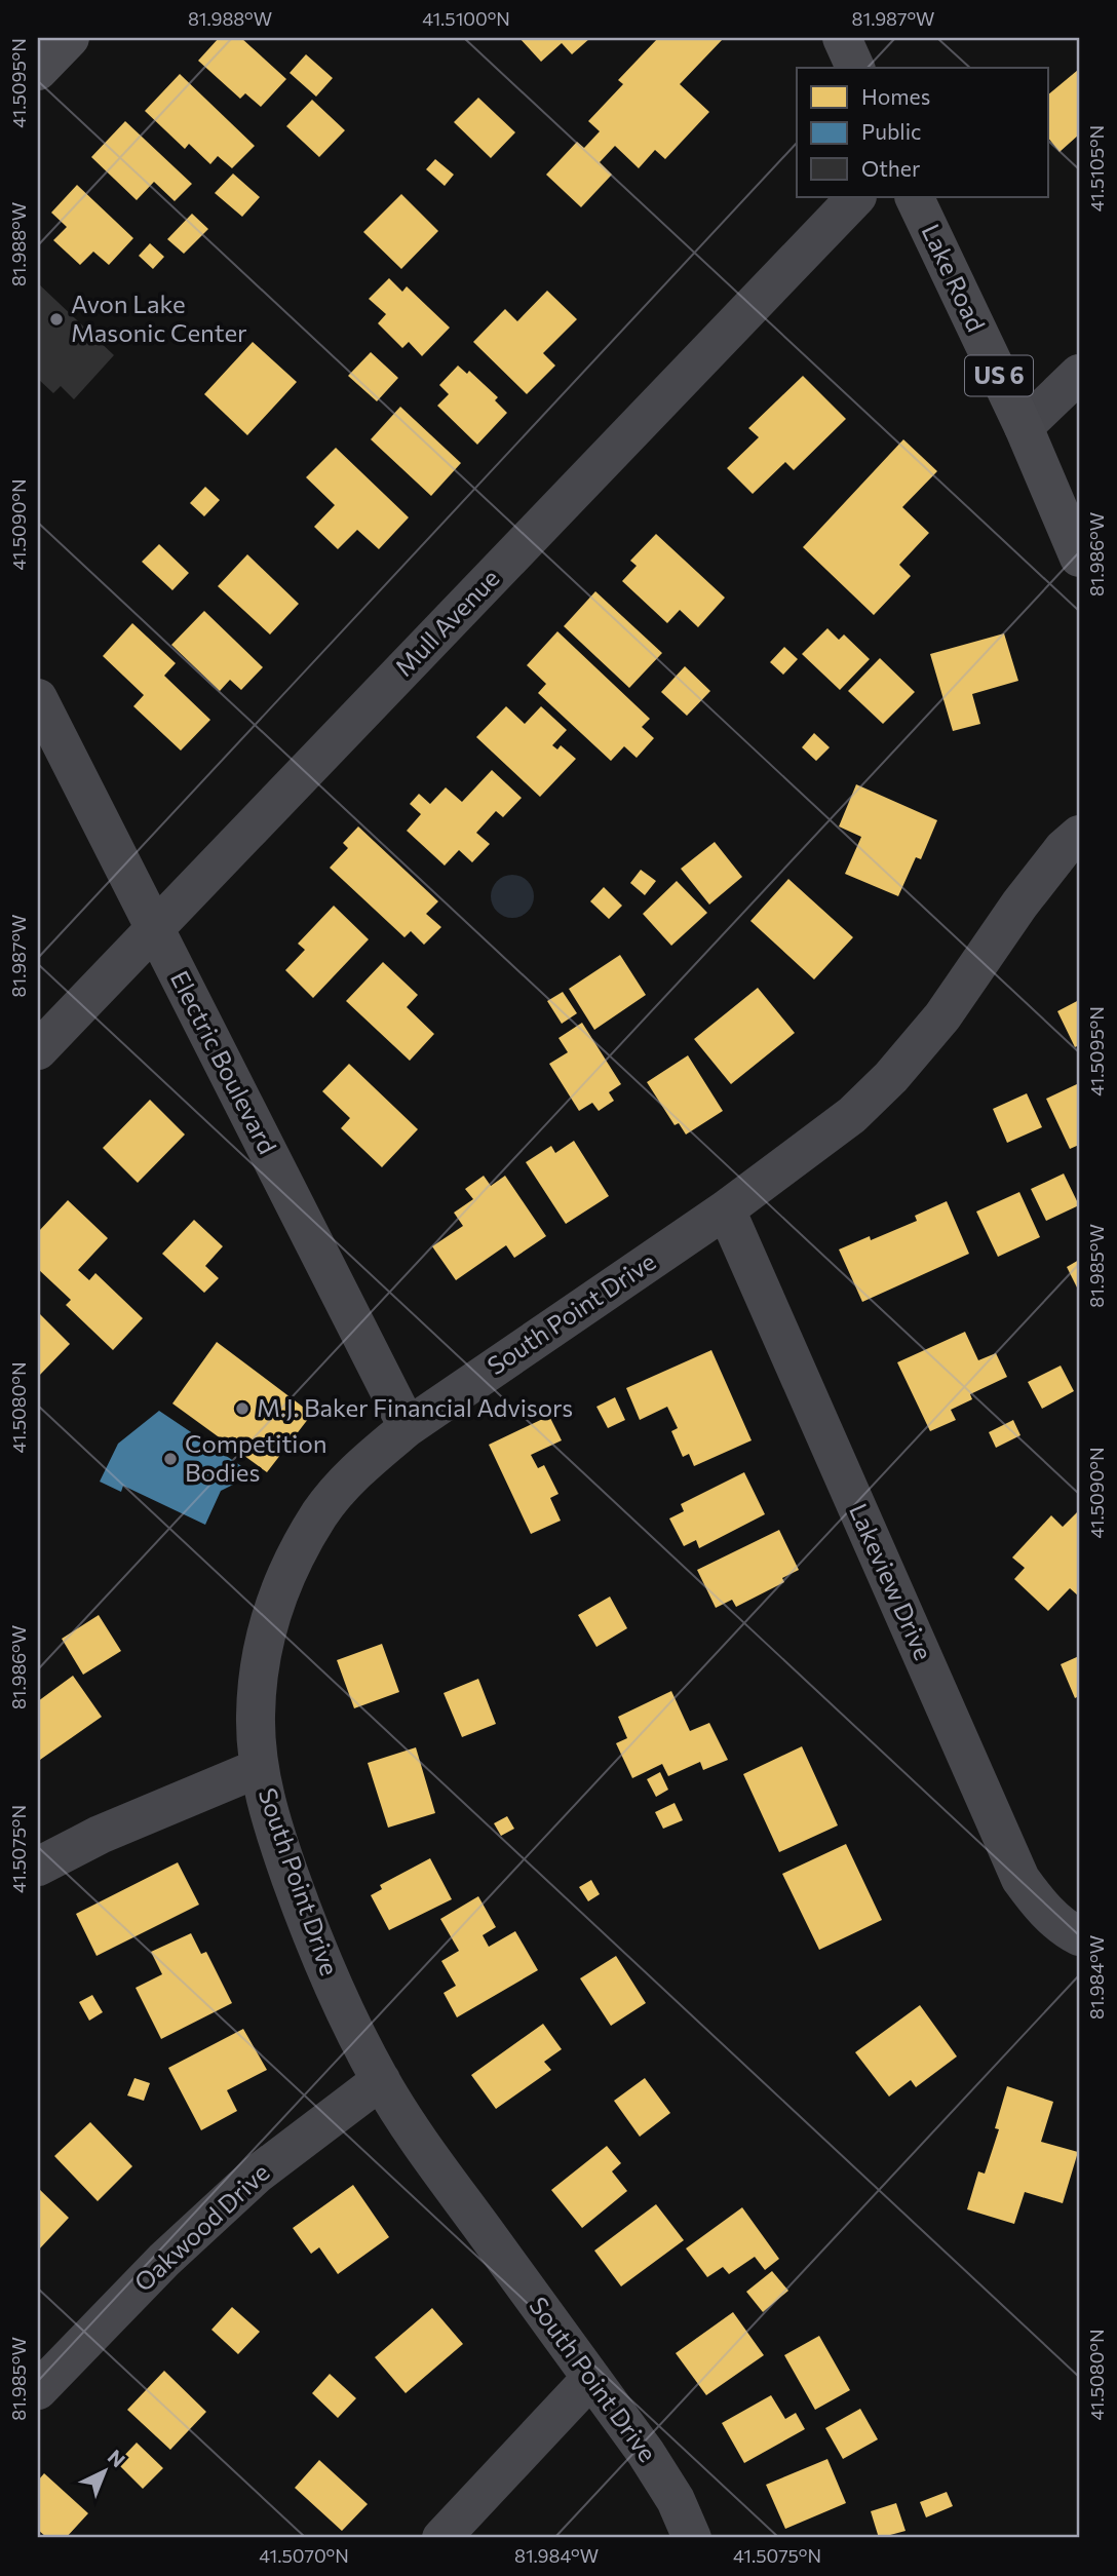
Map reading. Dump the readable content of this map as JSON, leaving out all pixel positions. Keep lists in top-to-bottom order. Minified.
{"streets":{"main road":["Lake Road","US 6"],"street":["Mull Avenue","Electric Boulevard","South Point Drive","Lakeview Drive","Oakwood Drive"]},"crossings":[["Mull Avenue","Electric Boulevard"],["Electric Boulevard","South Point Drive"],["South Point Drive","Lakeview Drive"],["South Point Drive","Oakwood Drive"]],"places":["Avon Lake Masonic Center","M.J. Baker Financial Advisors","Competition Bodies"],"legend":["Homes","Public","Other"],"north":"top right","coordinates":["81.988°W","41.5100°N","81.987°W","41.5095°N","41.5105°N","41.5090°N","81.986°W","81.985°W","41.5080°N","41.5075°N","81.984°W","41.5070°N"]}
